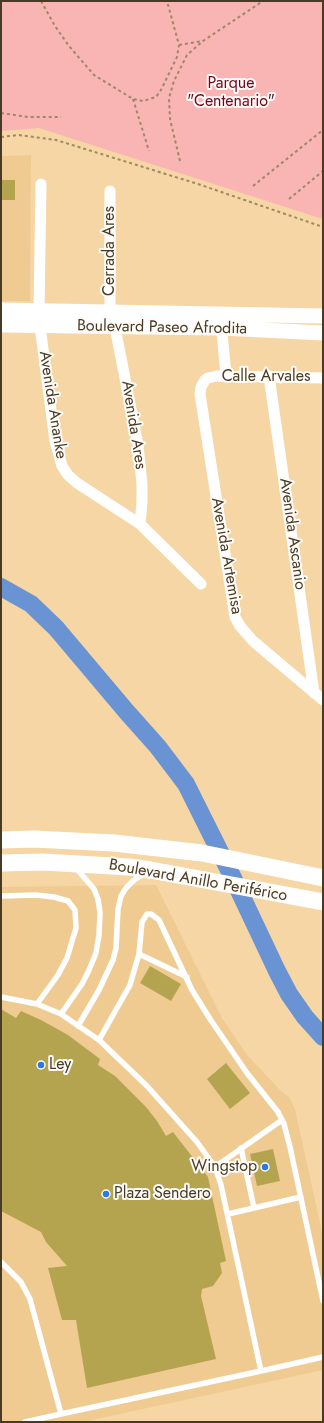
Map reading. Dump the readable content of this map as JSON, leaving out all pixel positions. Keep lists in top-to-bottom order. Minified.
{"streets":{"main road":["Boulevard Anillo Periférico"],"street":["Cerrada Ares","Boulevard Paseo Afrodita","Calle Arvales","Avenida Ananke","Avenida Ares","Avenida Ascanio","Avenida Artemisa"]},"crossings":[["Cerrada Ares","Boulevard Paseo Afrodita"],["Boulevard Paseo Afrodita","Avenida Ananke"],["Boulevard Paseo Afrodita","Avenida Ares"],["Calle Arvales","Avenida Ascanio"],["Calle Arvales","Avenida Artemisa"],["Avenida Ananke","Avenida Ares"],["Avenida Ascanio","Avenida Artemisa"]],"parks":["Parque \"Centenario\""],"places":["Ley","Wingstop","Plaza Sendero"]}
